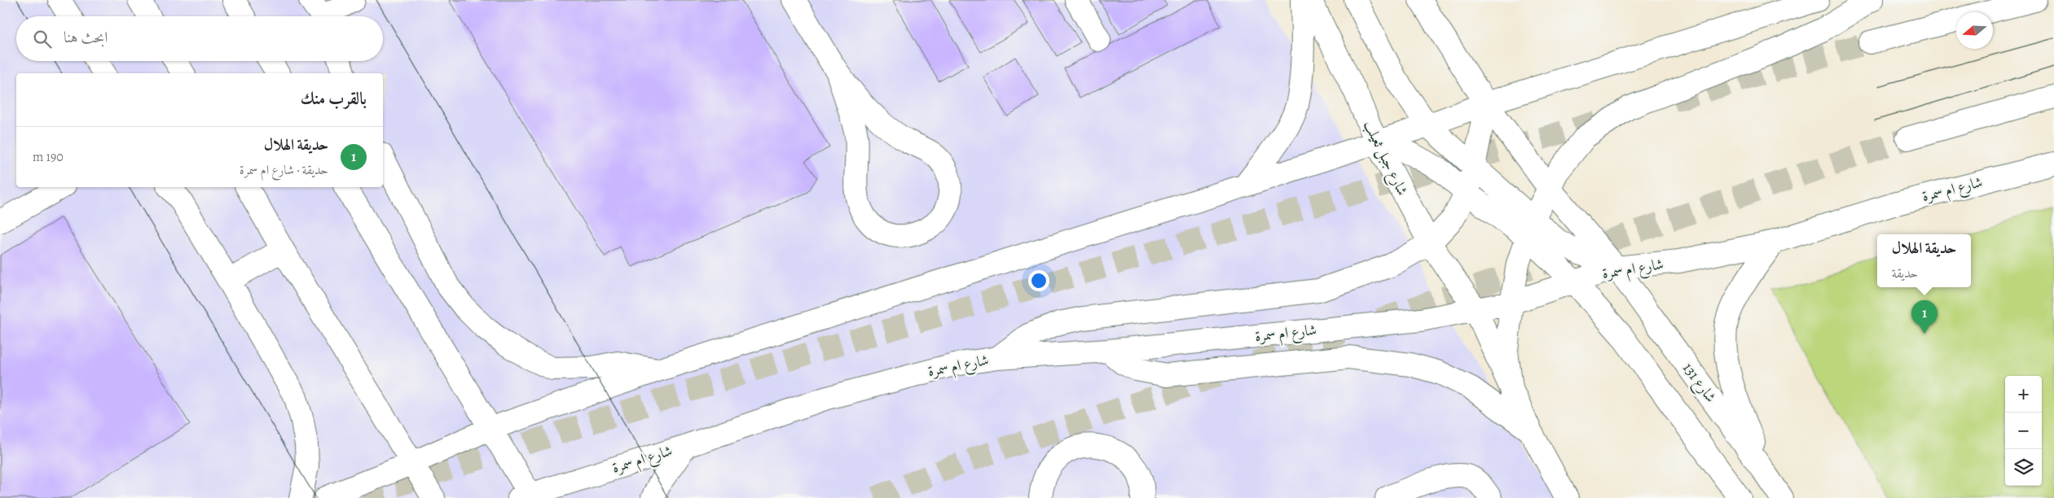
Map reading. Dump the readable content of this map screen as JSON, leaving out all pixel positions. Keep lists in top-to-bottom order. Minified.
{"streets":{"street":["شارع جبل ثعيلب","شارع ام سمرة","شارع 131"]},"crossings":[["شارع جبل ثعيلب","شارع ام سمرة"],["شارع ام سمرة","شارع 131"]],"north":"left","page":{"search":"ابحث هنا","heading":"بالقرب منك","list":[{"mark":"1","name":"حديقة الهلال","note":"حديقة · شارع ام سمرة","value":"190 m"}],"popup":["حديقة الهلال","حديقة"],"pins":"1","map_buttons":["+","−"]}}
